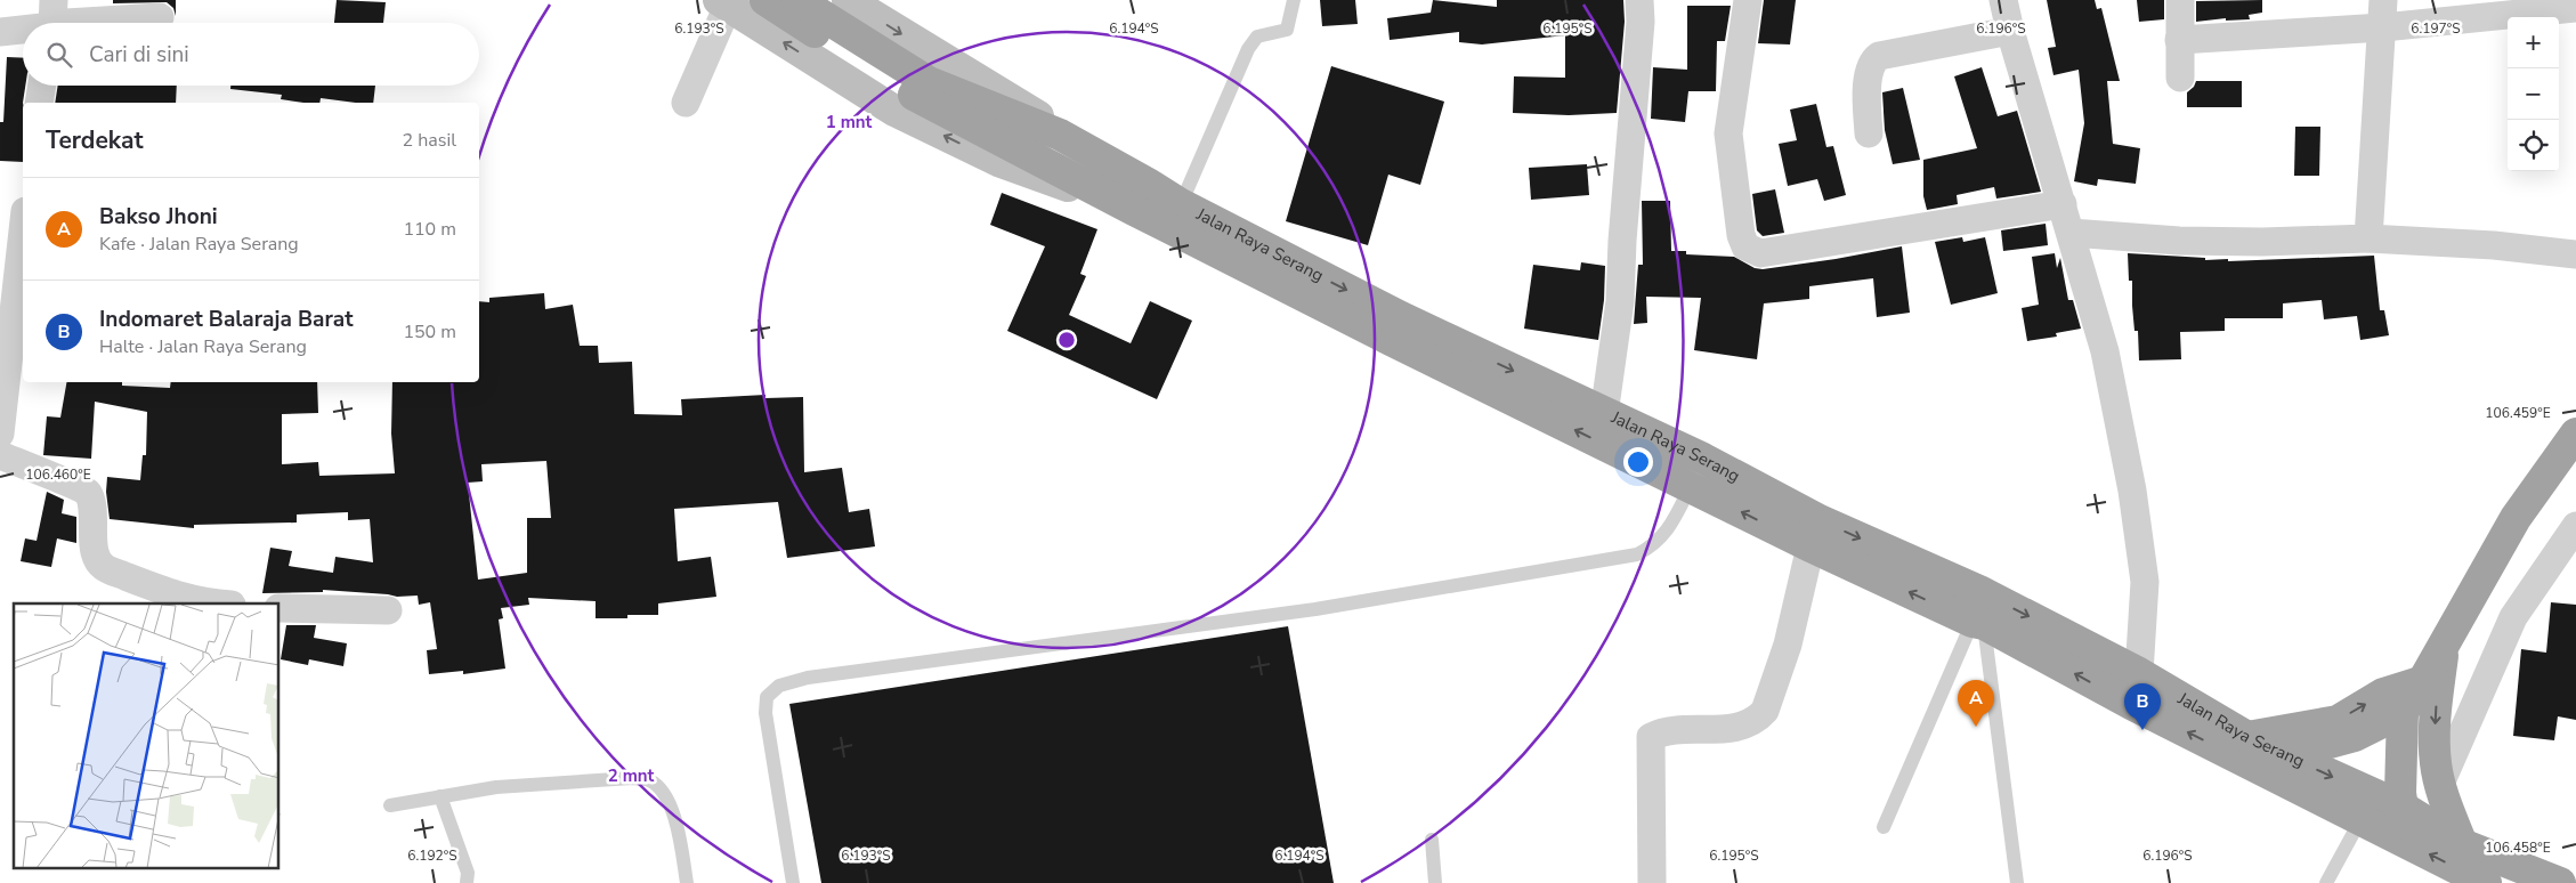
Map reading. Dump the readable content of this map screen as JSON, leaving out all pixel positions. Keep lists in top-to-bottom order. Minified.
{"streets":{"highway":["Jalan Raya Serang"]},"page":{"map_buttons":["+","−"],"search":"Cari di sini","heading":["Terdekat","2 hasil"],"list":[{"mark":"A","name":"Bakso Jhoni","note":"Kafe · Jalan Raya Serang","value":"110 m"},{"mark":"B","name":"Indomaret Balaraja Barat","note":"Halte · Jalan Raya Serang","value":"150 m"}],"pins":["A","B"]},"coordinates":["6.193°S","6.194°S","6.195°S","6.196°S","6.197°S","106.459°E","106.460°E","106.458°E","6.192°S"],"rings":["1 mnt","2 mnt"]}
